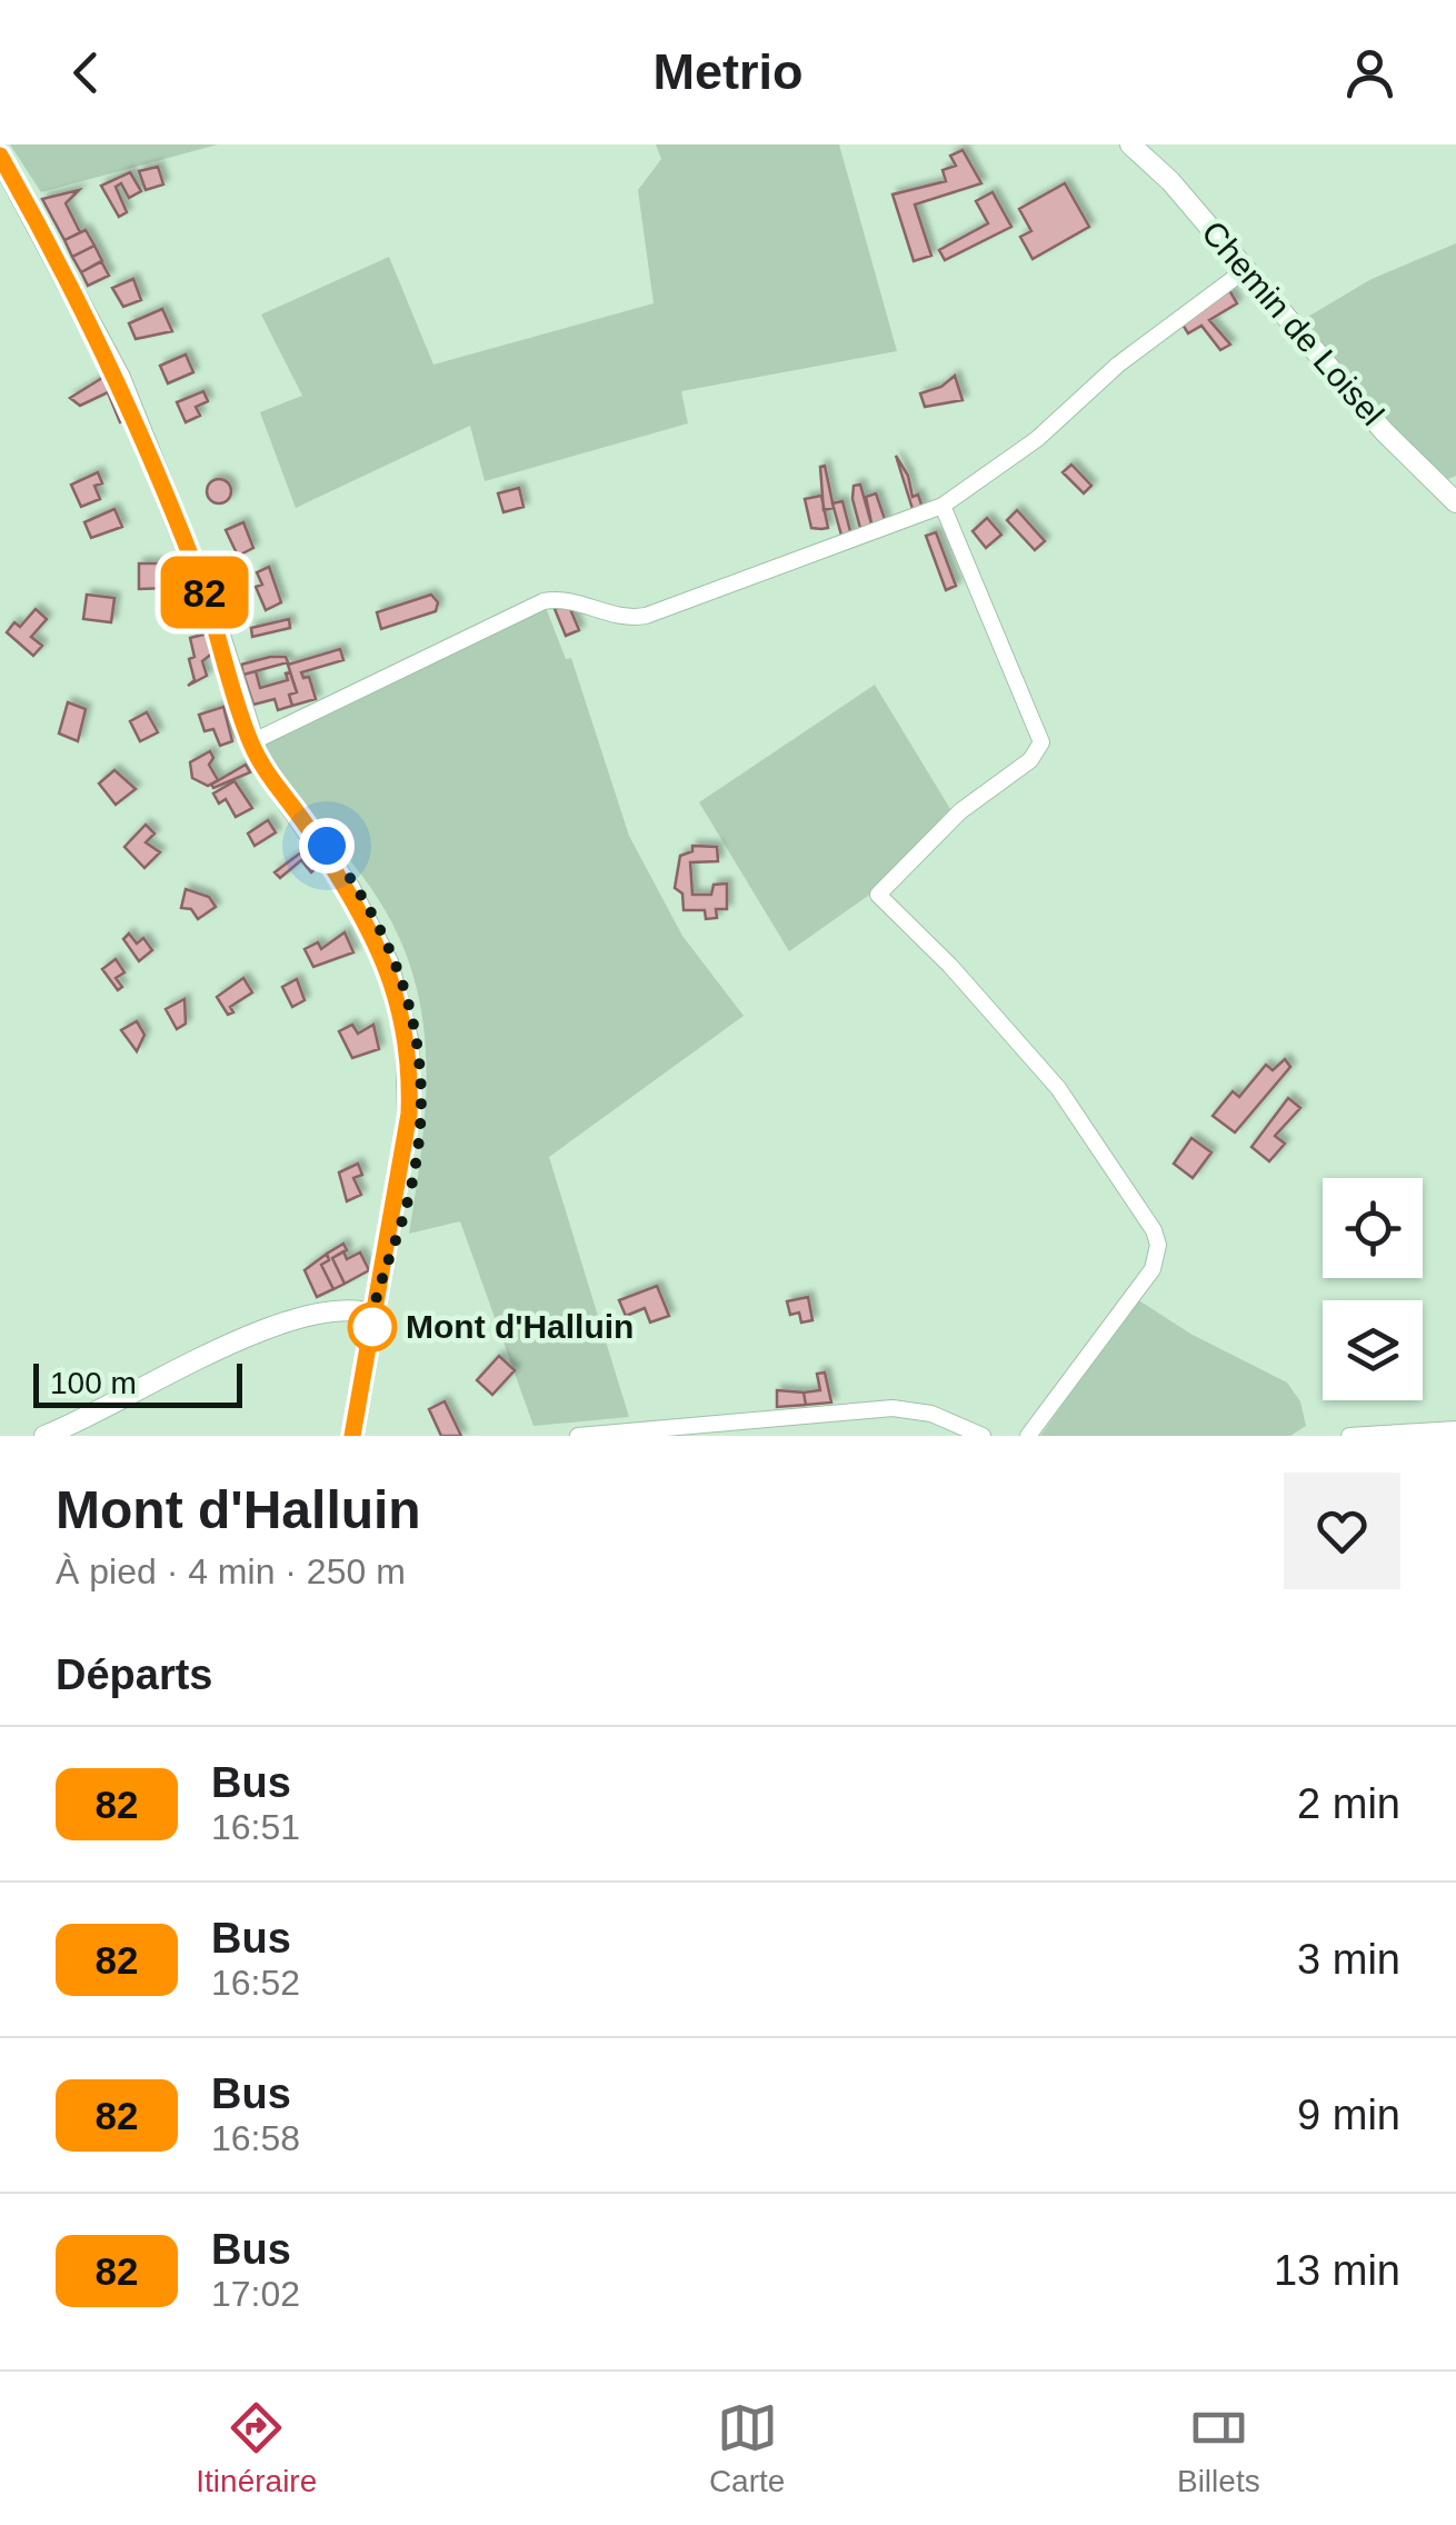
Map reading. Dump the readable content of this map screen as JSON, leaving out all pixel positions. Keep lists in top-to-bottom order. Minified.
{"streets":{"street":["Chemin de Loisel"]},"places":["Mont d'Halluin"],"lines":["bus line 82"],"scale_bar":"100 m","page":{"header":"Metrio","on_map":"82","scale":"100 m","heading":[["Mont d'Halluin","À pied · 4 min · 250 m"],"Départs"],"list":[{"mark":"82","name":"Bus","note":"16:51","value":"2 min"},{"mark":"82","name":"Bus","note":"16:52","value":"3 min"},{"mark":"82","name":"Bus","note":"16:58","value":"9 min"},{"mark":"82","name":"Bus","note":"17:02","value":"13 min"}],"tabs":["Itinéraire","Carte","Billets"]}}
